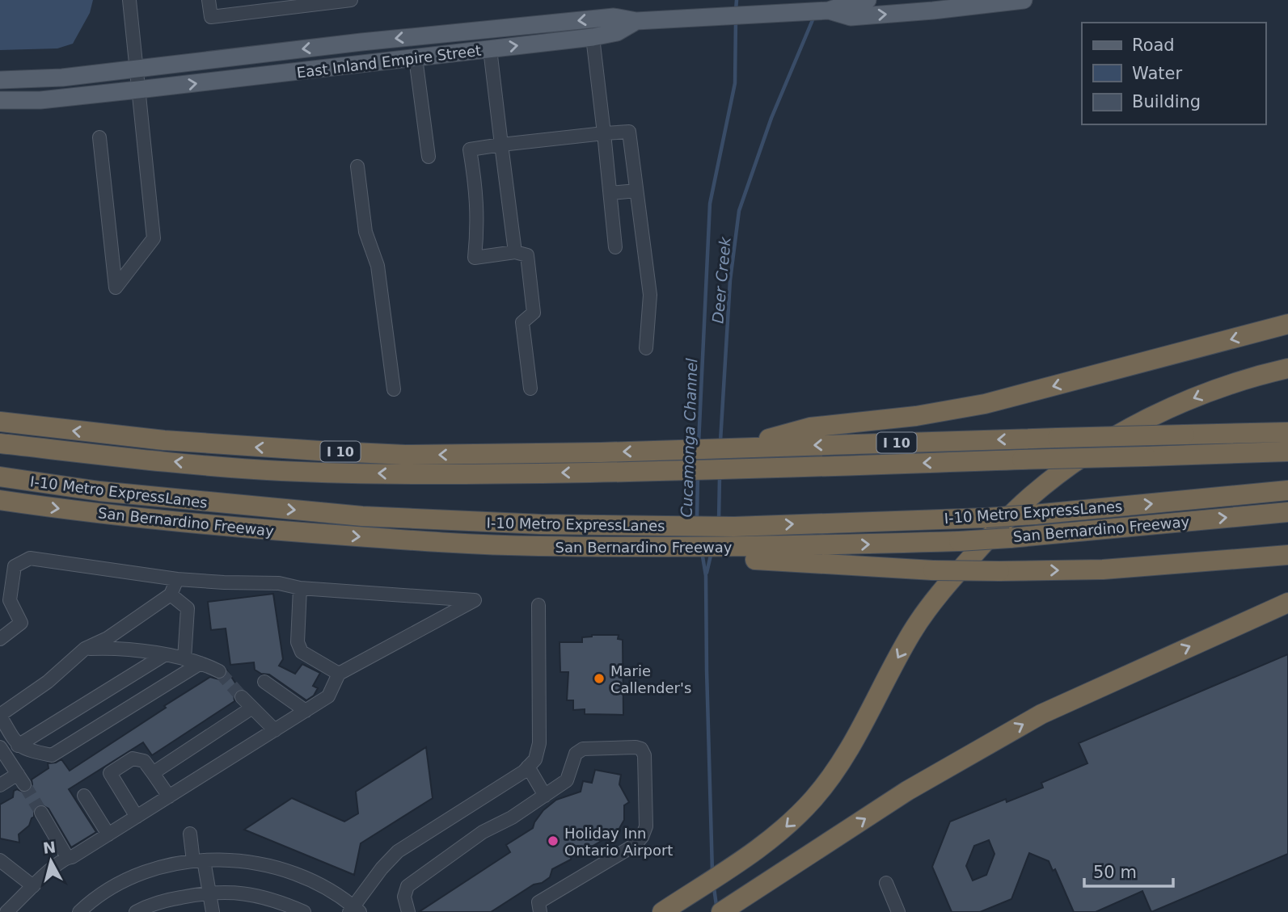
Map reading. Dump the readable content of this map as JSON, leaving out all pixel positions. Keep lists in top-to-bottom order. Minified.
{"streets":{"highway":["I 10","I-10 Metro ExpressLanes","San Bernardino Freeway"],"main road":["East Inland Empire Street"]},"water":["Deer Creek","Cucamonga Channel"],"places":["Marie Callender's","Holiday Inn Ontario Airport"],"legend":["Road","Water","Building"],"scale_bar":"50 m","north":"top"}
